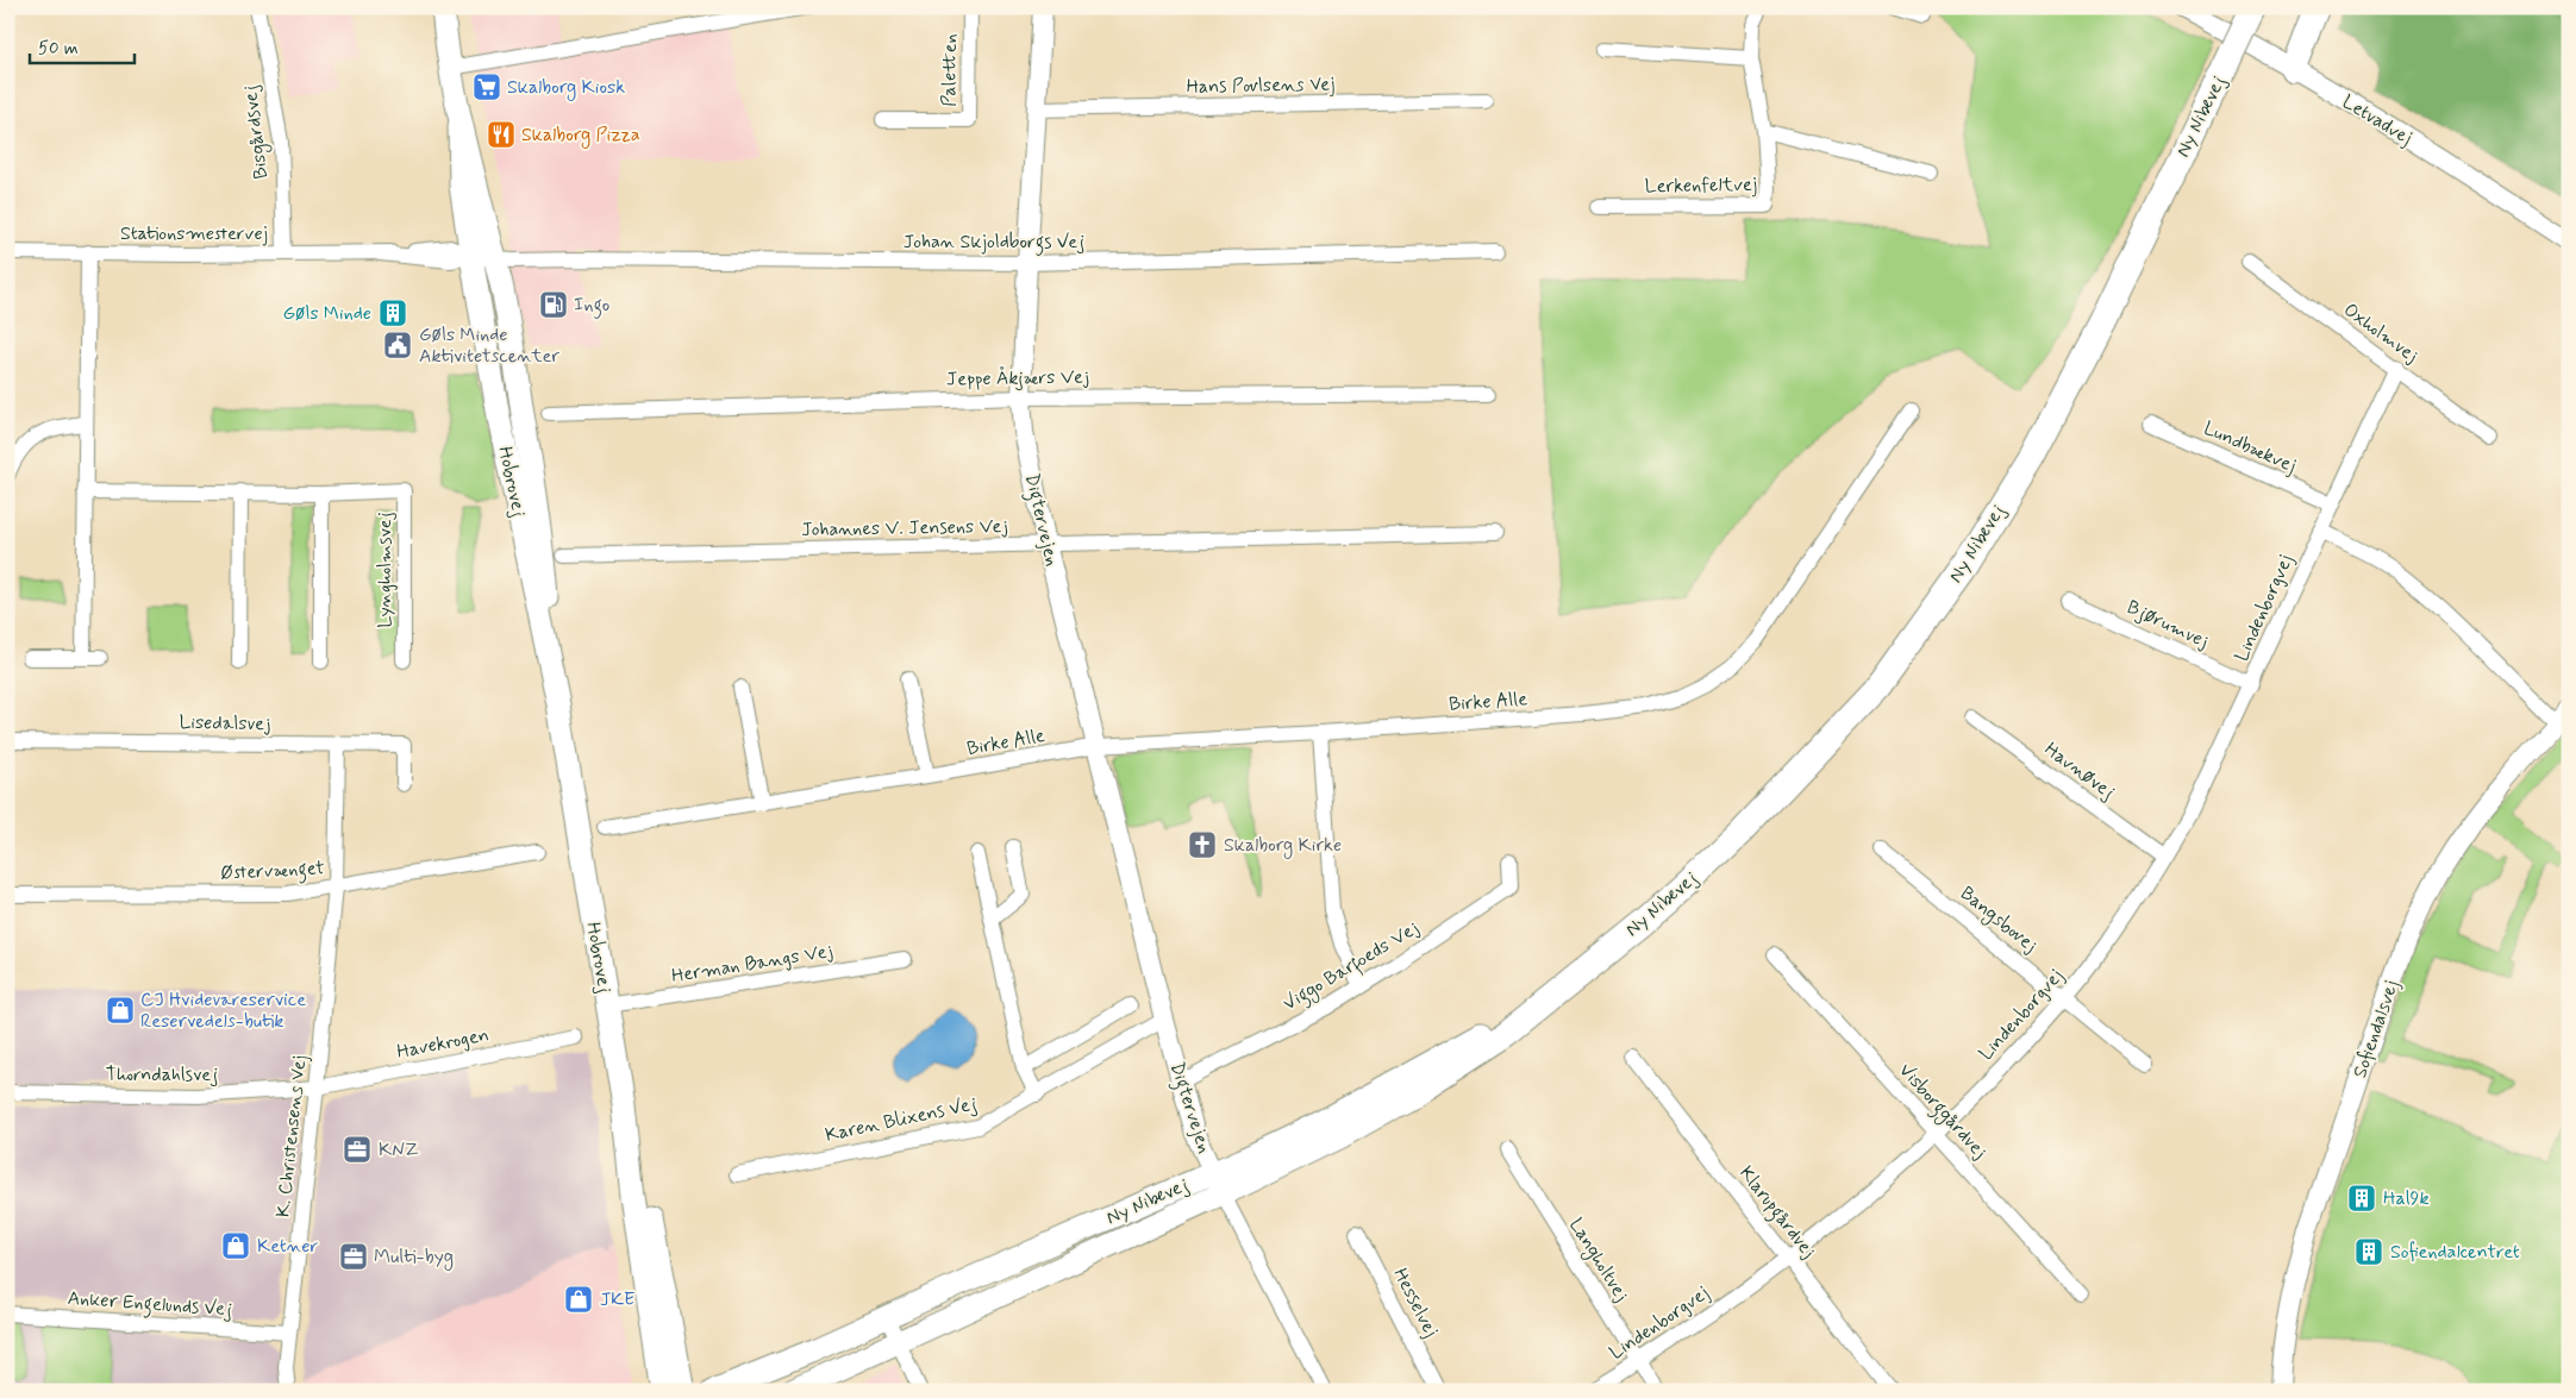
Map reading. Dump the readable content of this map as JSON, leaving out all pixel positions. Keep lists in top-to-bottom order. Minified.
{"streets":{"highway":["Ny Nibevej"],"main road":["Hobrovej"],"street":["Paletten","Hans Povlsens Vej","Letvadvej","Bisgårdsvej","Lerkenfeltvej","Stationsmestervej","Johan Skjoldborgs Vej","Oxholmvej","Jeppe Åkjærs Vej","Lundbækvej","Digtervejen","Johannes V. Jensens Vej","Lyngholmsvej","Lindenborgvej","Bjørumvej","Birke Alle","Lisedalsvej","Havnøvej","Østervænget","Bangsbovej","Herman Bangs Vej","Viggo Barfoeds Vej","Sofiendalsvej","Havekrogen","Thorndahlsvej","Visborggårdvej","Karen Blixens Vej","K. Christensens Vej","Klarupgårdvej","Langholtvej","Hesselvej","Anker Engelunds Vej"]},"crossings":[["Hans Povlsens Vej","Digtervejen"],["Ny Nibevej","Digtervejen"],["Bisgårdsvej","Stationsmestervej"],["Stationsmestervej","Johan Skjoldborgs Vej"],["Stationsmestervej","Hobrovej"],["Johan Skjoldborgs Vej","Hobrovej"],["Johan Skjoldborgs Vej","Digtervejen"],["Oxholmvej","Lindenborgvej"],["Jeppe Åkjærs Vej","Digtervejen"],["Lundbækvej","Lindenborgvej"],["Hobrovej","Herman Bangs Vej"],["Digtervejen","Johannes V. Jensens Vej"],["Digtervejen","Birke Alle"],["Digtervejen","Viggo Barfoeds Vej"],["Digtervejen","Karen Blixens Vej"],["Lindenborgvej","Bjørumvej"],["Lindenborgvej","Havnøvej"],["Lindenborgvej","Bangsbovej"],["Lindenborgvej","Visborggårdvej"],["Lindenborgvej","Klarupgårdvej"],["Lindenborgvej","Langholtvej"],["Lisedalsvej","K. Christensens Vej"],["Østervænget","K. Christensens Vej"],["Havekrogen","Thorndahlsvej"],["Havekrogen","K. Christensens Vej"],["Thorndahlsvej","K. Christensens Vej"],["K. Christensens Vej","Anker Engelunds Vej"]],"places":{"supermarket":["Skalborg Kiosk"],"restaurant":["Skalborg Pizza"],"fuel station":["Ingo"],"building":["Gøls Minde","Hal9k","Sofiendalcentret"],"public building":["Gøls Minde Aktivitetscenter"],"church":["Skalborg Kirke"],"shop":["CJ Hvidevareservice Reservedels-butik","Ketner","JKE"],"office":["KNZ","Multi-byg"]},"scale_bar":"50 m"}
